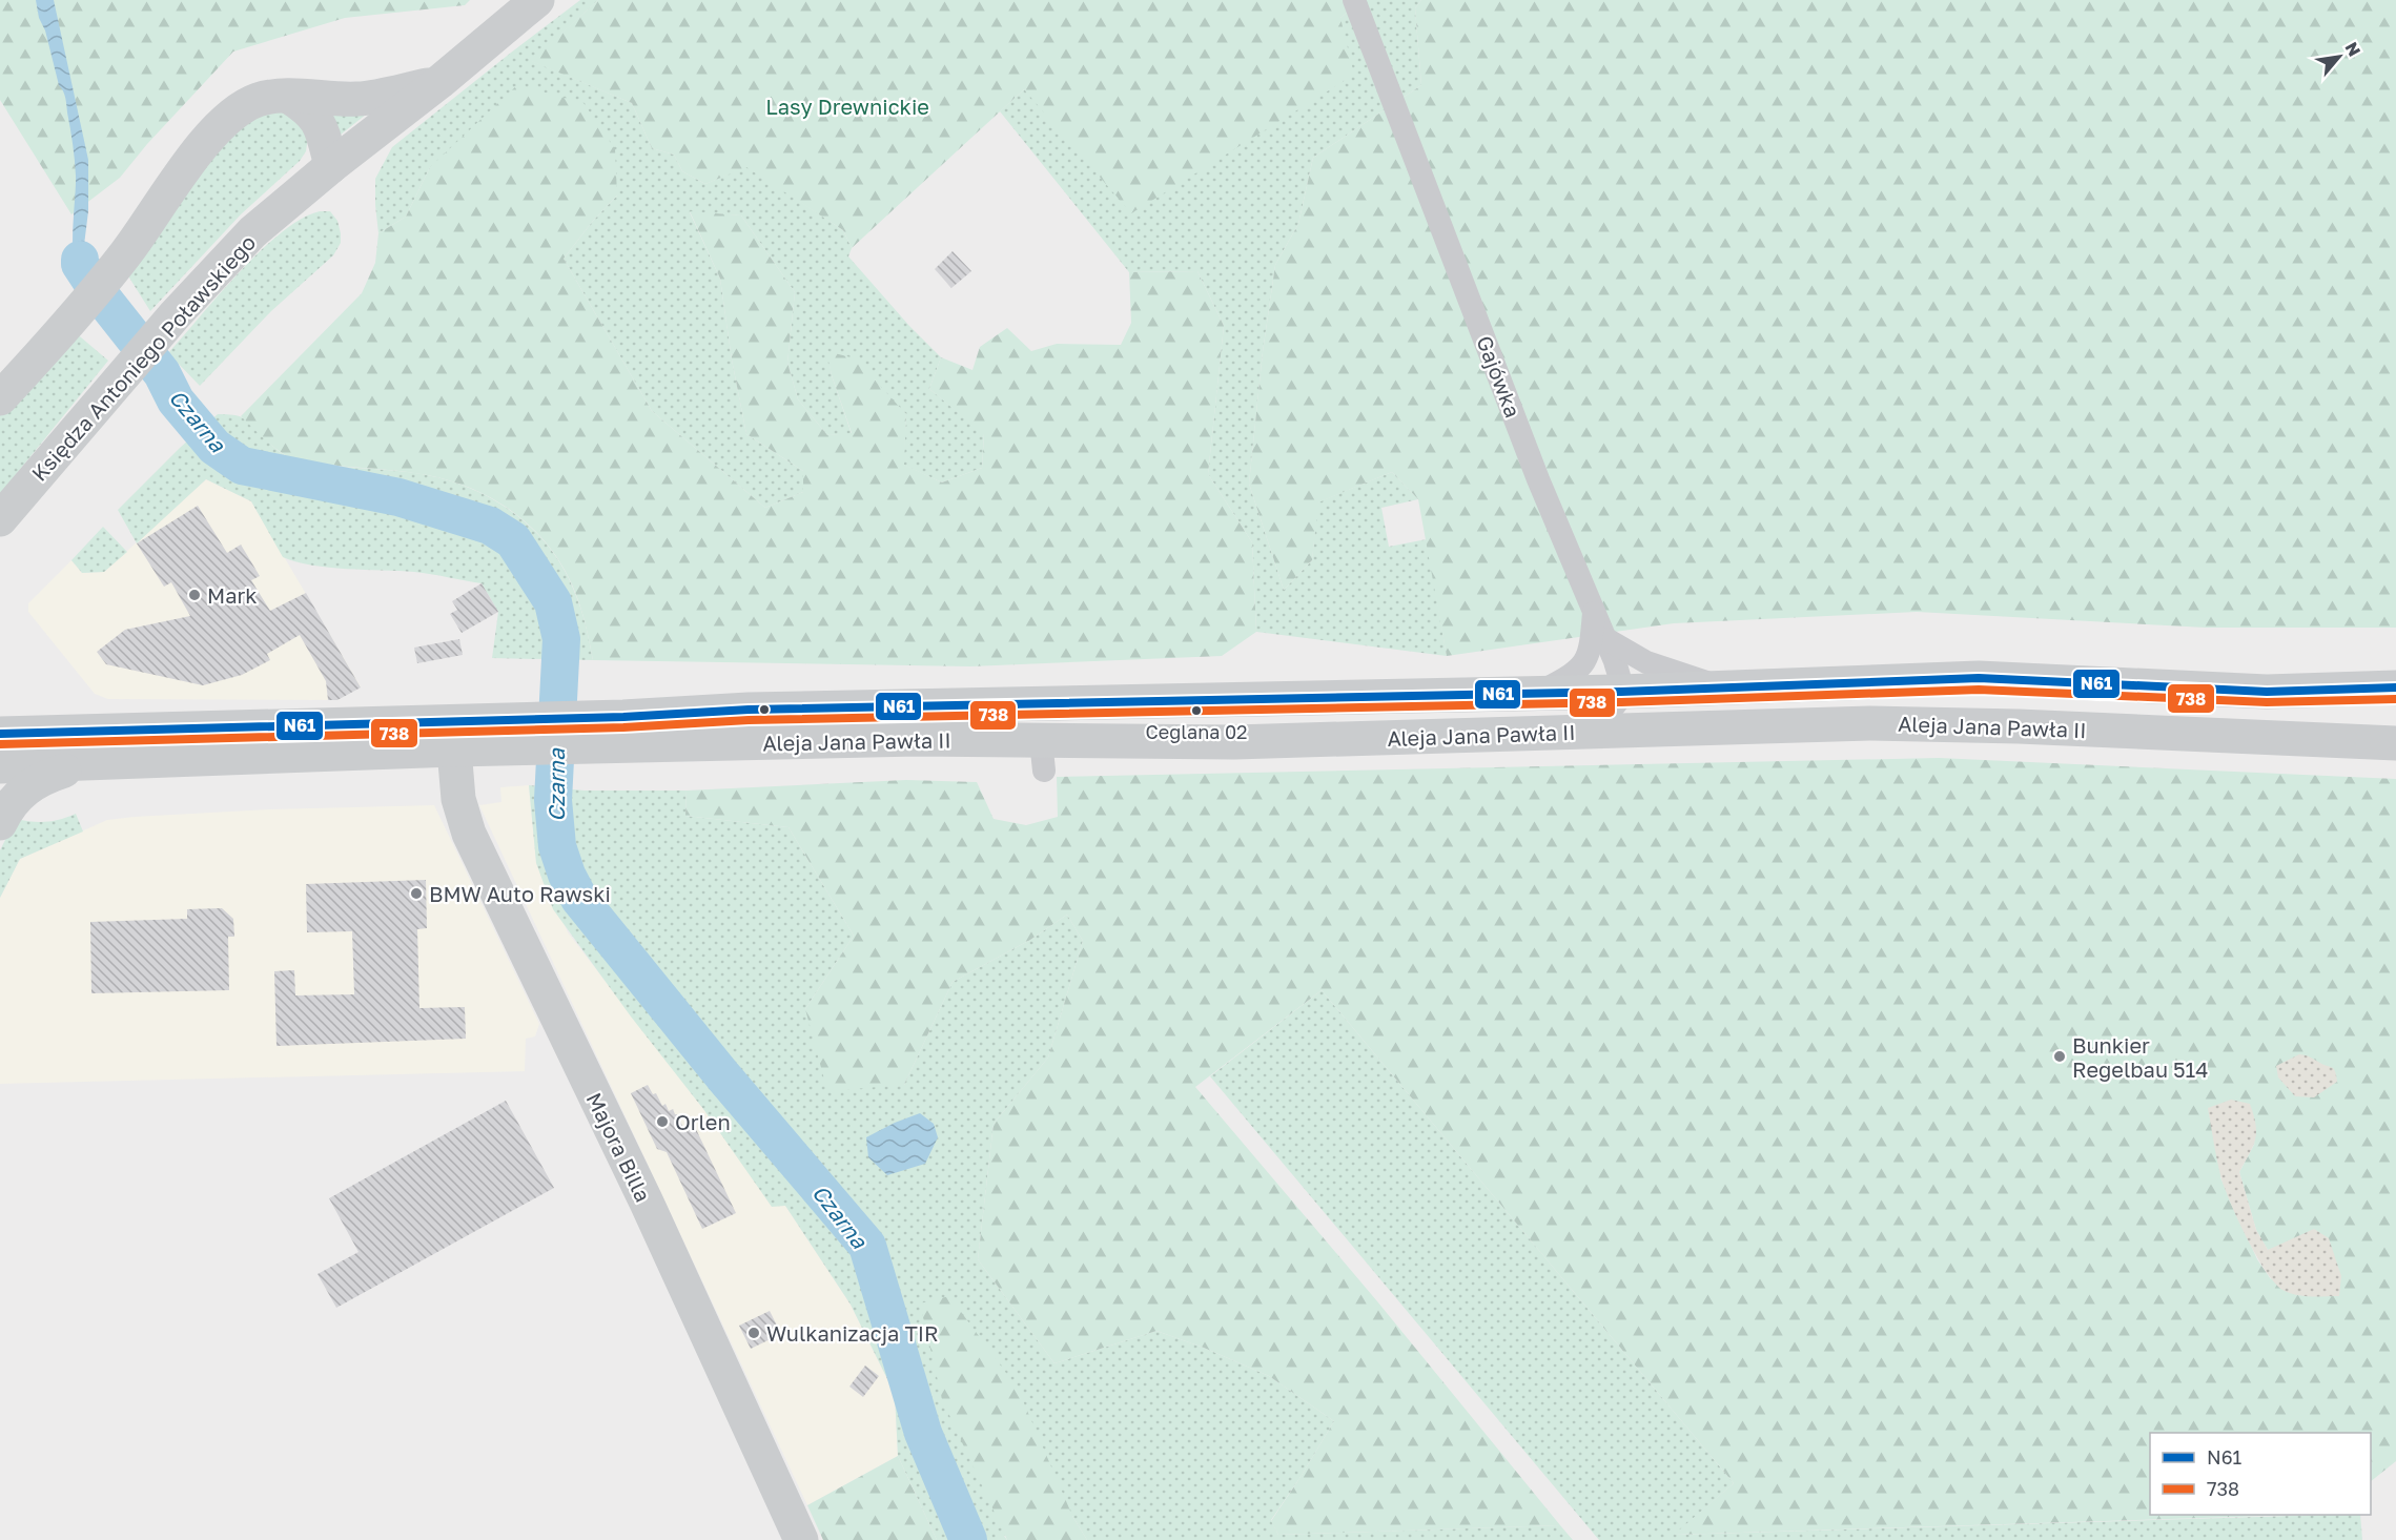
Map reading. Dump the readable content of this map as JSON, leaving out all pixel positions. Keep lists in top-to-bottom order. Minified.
{"streets":{"main road":["Księdza Antoniego Poławskiego","Aleja Jana Pawła II","Majora Billa"],"street":["Gajówka"]},"crossings":[["Gajówka","Aleja Jana Pawła II"]],"water":["Czarna"],"parks":["Lasy Drewnickie"],"places":["Mark","Ceglana 02","BMW Auto Rawski","Bunkier Regelbau 514","Orlen","Wulkanizacja TIR"],"lines":["transit line N61","transit line 738"],"legend":["N61","738"],"north":"top right"}
